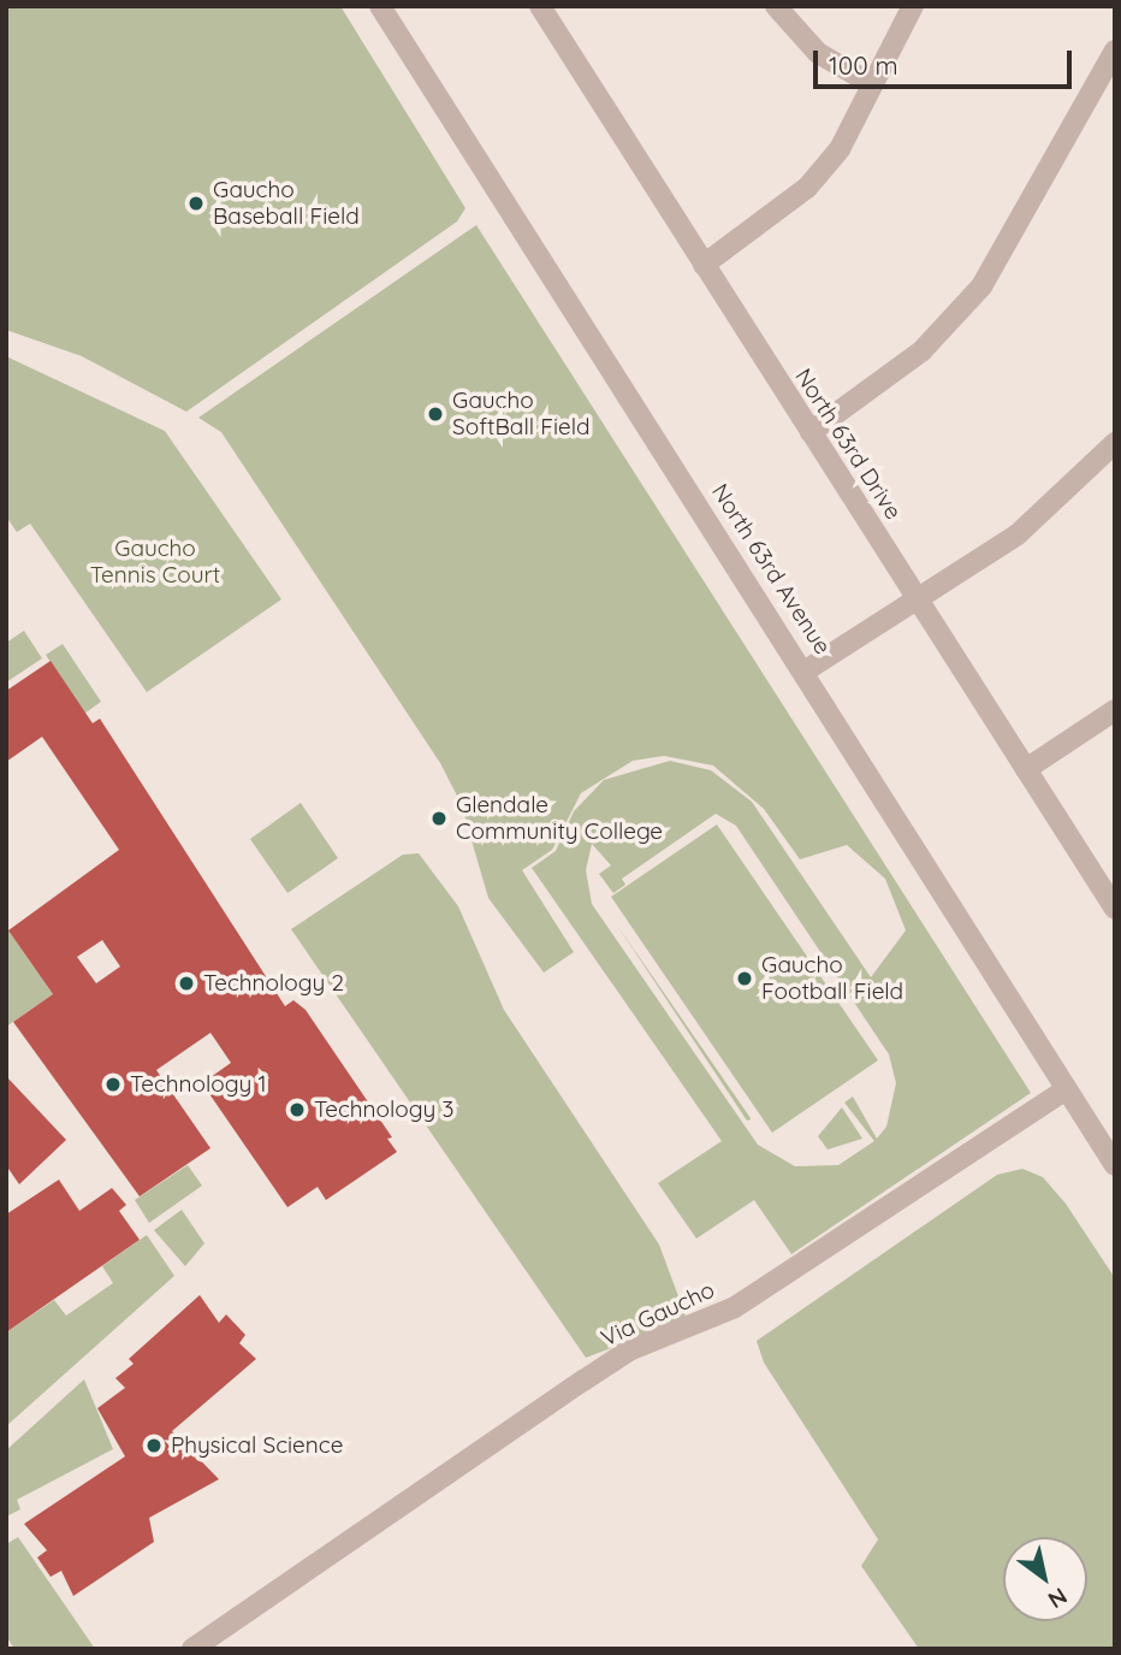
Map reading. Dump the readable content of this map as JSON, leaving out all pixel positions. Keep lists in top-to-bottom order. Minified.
{"streets":{"street":["North 63rd Drive","North 63rd Avenue","Via Gaucho"]},"crossings":[["North 63rd Avenue","Via Gaucho"]],"parks":["Gaucho Tennis Court"],"places":["Gaucho Baseball Field","Gaucho SoftBall Field","Glendale Community College","Gaucho Football Field","Technology 2","Technology 1","Technology 3","Physical Science"],"scale_bar":"100 m","north":"bottom right"}
